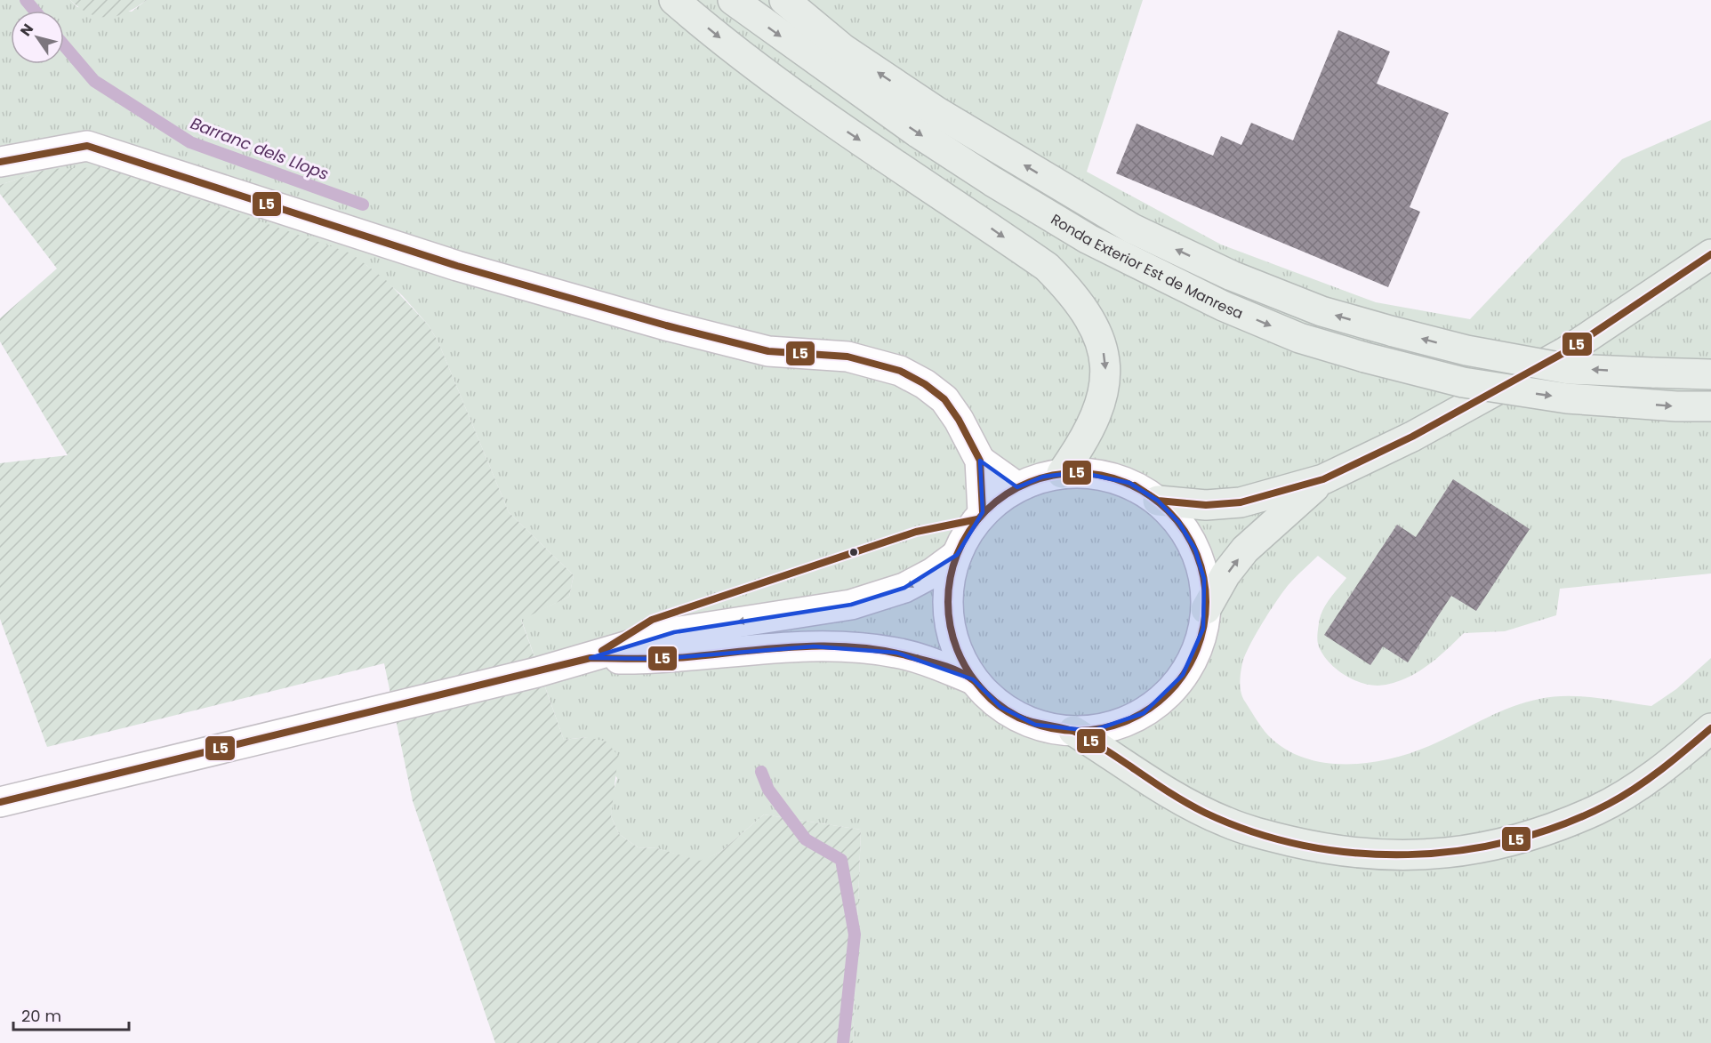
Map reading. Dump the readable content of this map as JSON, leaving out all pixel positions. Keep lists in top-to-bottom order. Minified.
{"streets":{"highway":["Ronda Exterior Est de Manresa"]},"water":["Barranc dels Llops"],"lines":["transit line L5"],"scale_bar":"20 m","north":"top left"}
